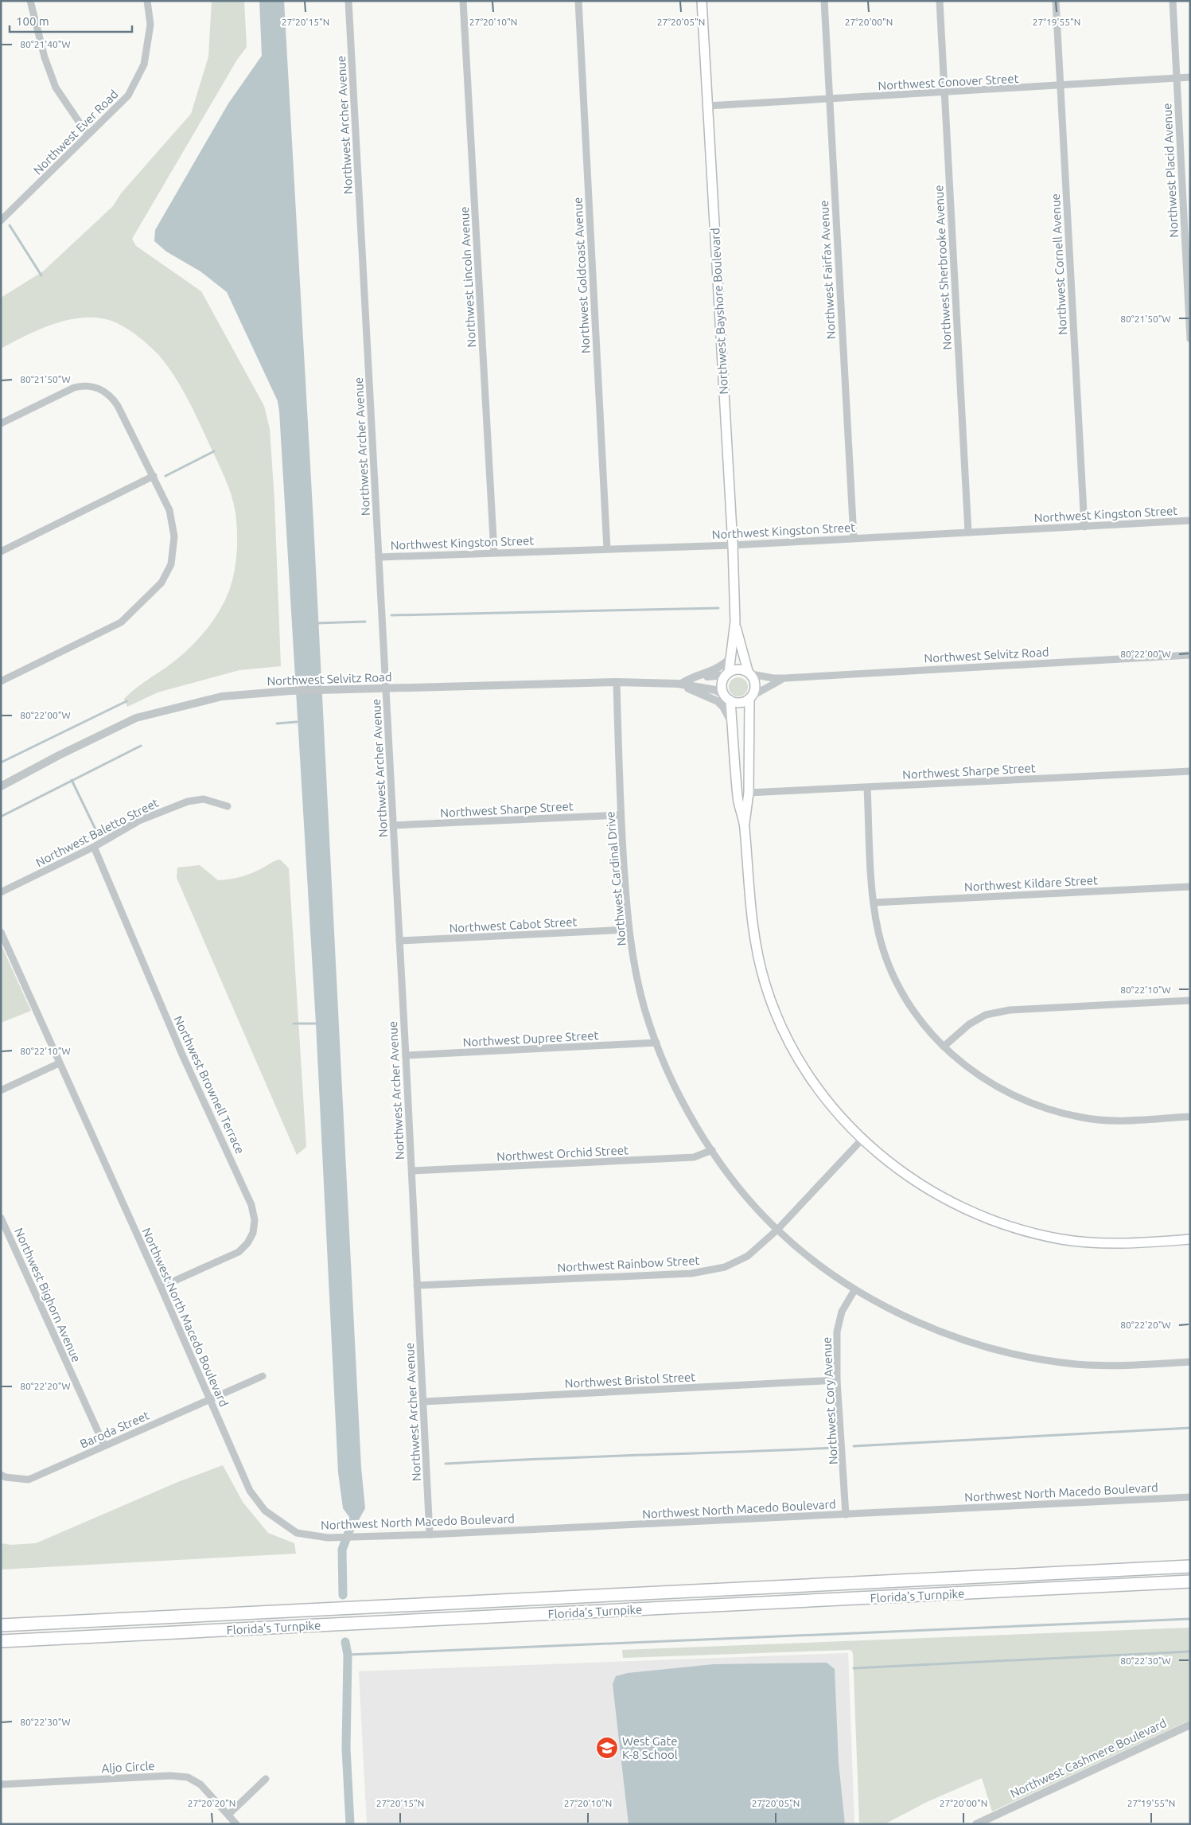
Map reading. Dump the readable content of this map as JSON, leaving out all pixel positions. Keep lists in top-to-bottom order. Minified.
{"streets":{"highway":["Florida's Turnpike"],"main road":["Northwest Bayshore Boulevard"],"street":["Northwest Conover Street","Northwest Archer Avenue","Northwest Ever Road","Northwest Placid Avenue","Northwest Cornell Avenue","Northwest Sherbrooke Avenue","Northwest Fairfax Avenue","Northwest Goldcoast Avenue","Northwest Lincoln Avenue","Northwest Kingston Street","Northwest Selvitz Road","Northwest Sharpe Street","Northwest Baletto Street","Northwest Cardinal Drive","Northwest Kildare Street","Northwest Cabot Street","Northwest Dupree Street","Northwest Brownell Terrace","Northwest Orchid Street","Northwest Rainbow Street","Northwest Bighorn Avenue","Northwest North Macedo Boulevard","Northwest Bristol Street","Northwest Cory Avenue","Baroda Street","Northwest Cashmere Boulevard","Aljo Circle"]},"crossings":[["Northwest Conover Street","Northwest Placid Avenue"],["Northwest Conover Street","Northwest Cornell Avenue"],["Northwest Conover Street","Northwest Sherbrooke Avenue"],["Northwest Conover Street","Northwest Fairfax Avenue"],["Northwest Conover Street","Northwest Bayshore Boulevard"],["Northwest Archer Avenue","Northwest Kingston Street"],["Northwest Archer Avenue","Northwest Selvitz Road"],["Northwest Archer Avenue","Northwest Sharpe Street"],["Northwest Archer Avenue","Northwest Cabot Street"],["Northwest Archer Avenue","Northwest Dupree Street"],["Northwest Archer Avenue","Northwest Orchid Street"],["Northwest Archer Avenue","Northwest Rainbow Street"],["Northwest Archer Avenue","Northwest North Macedo Boulevard"],["Northwest Archer Avenue","Northwest Bristol Street"],["Northwest Cornell Avenue","Northwest Kingston Street"],["Northwest Sherbrooke Avenue","Northwest Kingston Street"],["Northwest Fairfax Avenue","Northwest Kingston Street"],["Northwest Goldcoast Avenue","Northwest Kingston Street"],["Northwest Lincoln Avenue","Northwest Kingston Street"],["Northwest Bayshore Boulevard","Northwest Kingston Street"],["Northwest Bayshore Boulevard","Northwest Selvitz Road"],["Northwest Selvitz Road","Northwest Cardinal Drive"],["Northwest Sharpe Street","Northwest Cardinal Drive"],["Northwest Baletto Street","Northwest Brownell Terrace"],["Northwest Cardinal Drive","Northwest Cabot Street"],["Northwest Cardinal Drive","Northwest Dupree Street"],["Northwest Cardinal Drive","Northwest Orchid Street"],["Northwest Cardinal Drive","Northwest Rainbow Street"],["Northwest Cardinal Drive","Northwest Cory Avenue"],["Northwest Brownell Terrace","Northwest North Macedo Boulevard"],["Northwest Bighorn Avenue","Baroda Street"],["Northwest North Macedo Boulevard","Northwest Cory Avenue"],["Northwest North Macedo Boulevard","Baroda Street"],["Northwest Bristol Street","Northwest Cory Avenue"]],"places":{"school or university":["West Gate K-8 School"]},"scale_bar":"100 m","coordinates":["27°20'15\"N","27°20'10\"N","27°20'05\"N","27°20'00\"N","27°19'55\"N","80°21'40\"W","80°21'50\"W","80°22'00\"W","80°22'10\"W","80°22'20\"W","80°22'30\"W","27°20'20\"N"]}
